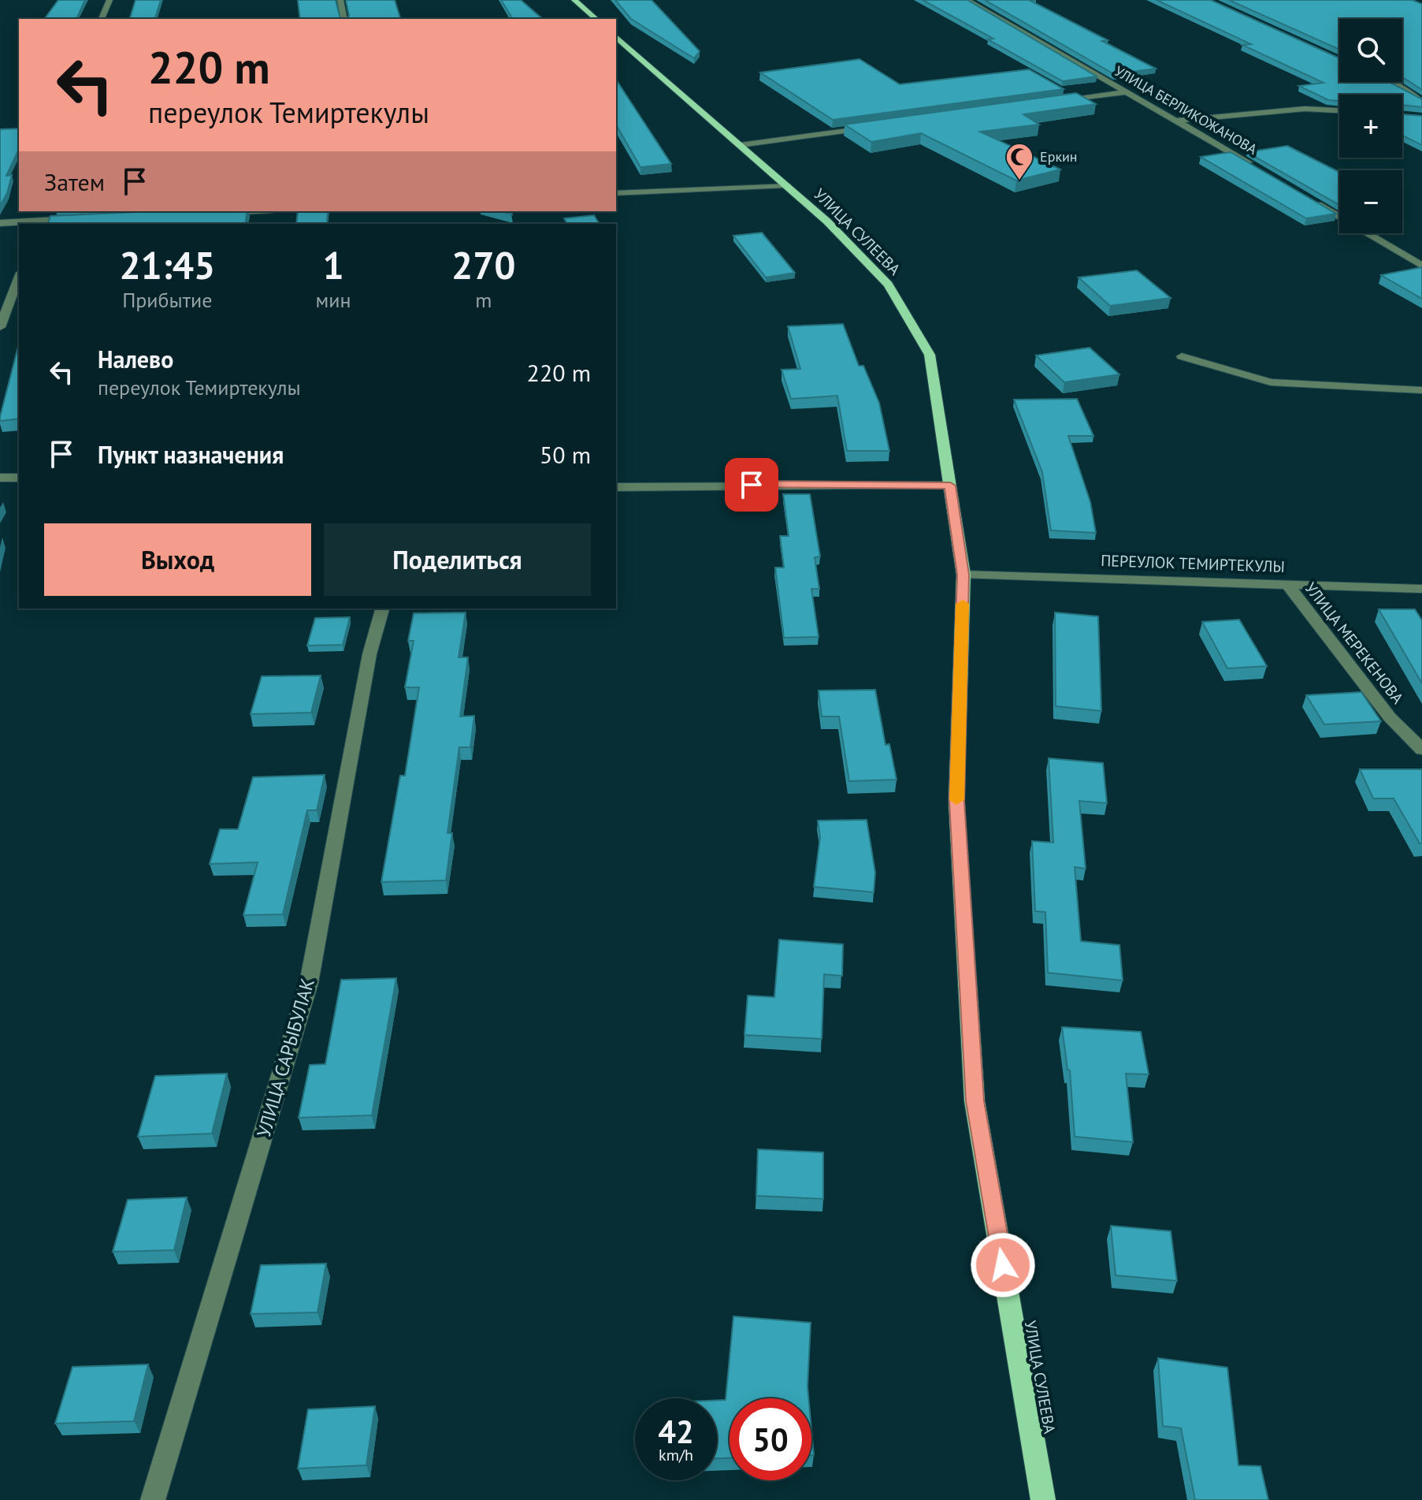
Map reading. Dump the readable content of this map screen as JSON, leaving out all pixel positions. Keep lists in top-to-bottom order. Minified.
{"streets":{"main road":["УЛИЦА СУЛЕЕВА"],"street":["УЛИЦА БЕРЛИКОЖАНОВА","ПЕРЕУЛОК ТЕМИРТЕКУЛЫ","УЛИЦА МЕРЕКЕНОВА","УЛИЦА САРЫБУЛАК"]},"crossings":[["УЛИЦА СУЛЕЕВА","ПЕРЕУЛОК ТЕМИРТЕКУЛЫ"],["ПЕРЕУЛОК ТЕМИРТЕКУЛЫ","УЛИЦА МЕРЕКЕНОВА"]],"places":{"mosque":["Еркин"]},"page":{"map_buttons":["+","−"],"turn":["220 m","переулок Темиртекулы"],"then":"Затем","eta":["21:45","Прибытие","1","мин","270","m"],"list":[{"name":"Налево","note":"переулок Темиртекулы","value":"220 m"},{"name":"Пункт назначения","value":"50 m"}],"buttons":["Выход","Поделиться"],"speed":"42 km/h","limit":"50"}}
